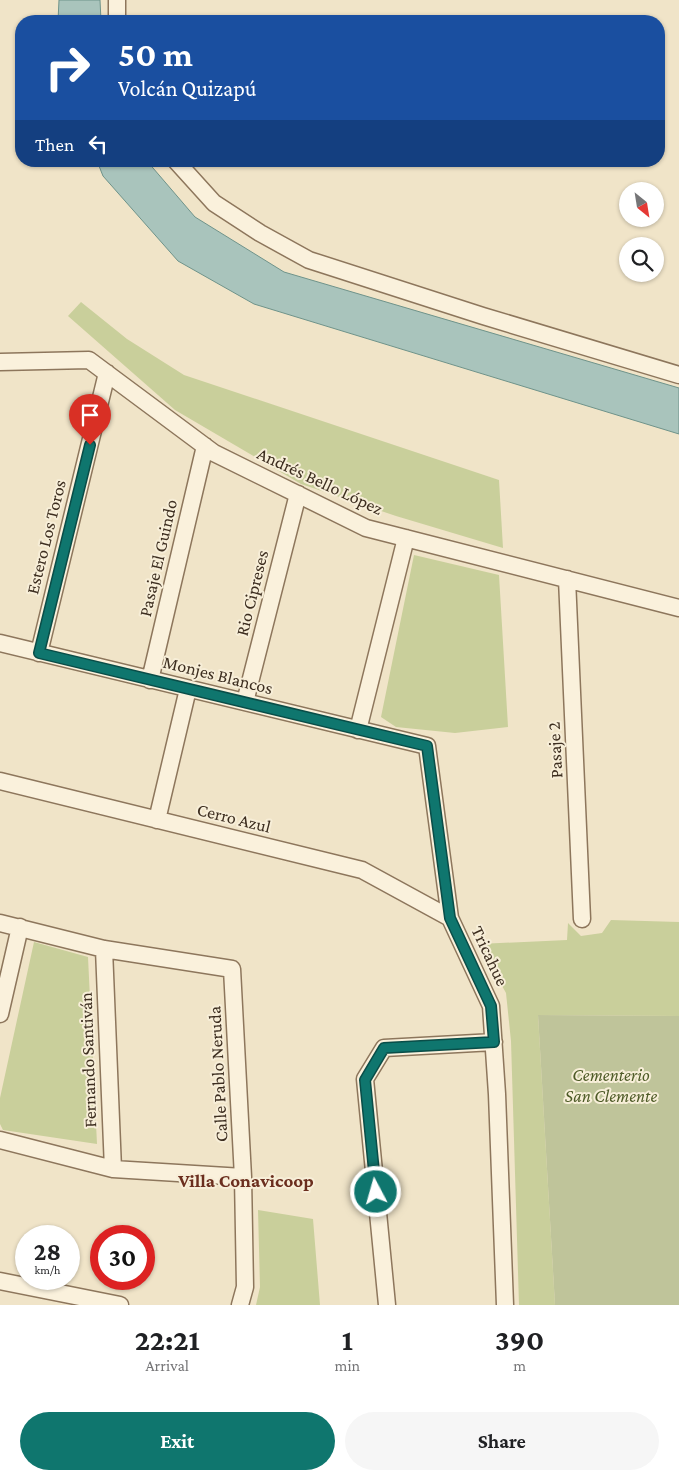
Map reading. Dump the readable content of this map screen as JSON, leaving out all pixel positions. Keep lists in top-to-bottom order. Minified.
{"streets":{"street":["Andrés Bello López","Estero Los Toros","Pasaje El Guindo","Rio Cipreses","Monjes Blancos","Pasaje 2","Cerro Azul","Tricahue","Fernando Santiván","Calle Pablo Neruda"]},"crossings":[["Andrés Bello López","Estero Los Toros"],["Andrés Bello López","Pasaje El Guindo"],["Andrés Bello López","Rio Cipreses"],["Andrés Bello López","Pasaje 2"],["Estero Los Toros","Monjes Blancos"],["Pasaje El Guindo","Monjes Blancos"],["Rio Cipreses","Monjes Blancos"],["Monjes Blancos","Tricahue"],["Cerro Azul","Tricahue"],["Fernando Santiván","Calle Pablo Neruda"]],"districts":["Villa Conavicoop"],"parks":["Cementerio San Clemente"],"north":"bottom right","page":{"turn":["50 m","Volcán Quizapú"],"then":"Then","speed":"28 km/h","limit":"30","eta":["22:21","Arrival","1","min","390","m"],"buttons":["Exit","Share"]}}
